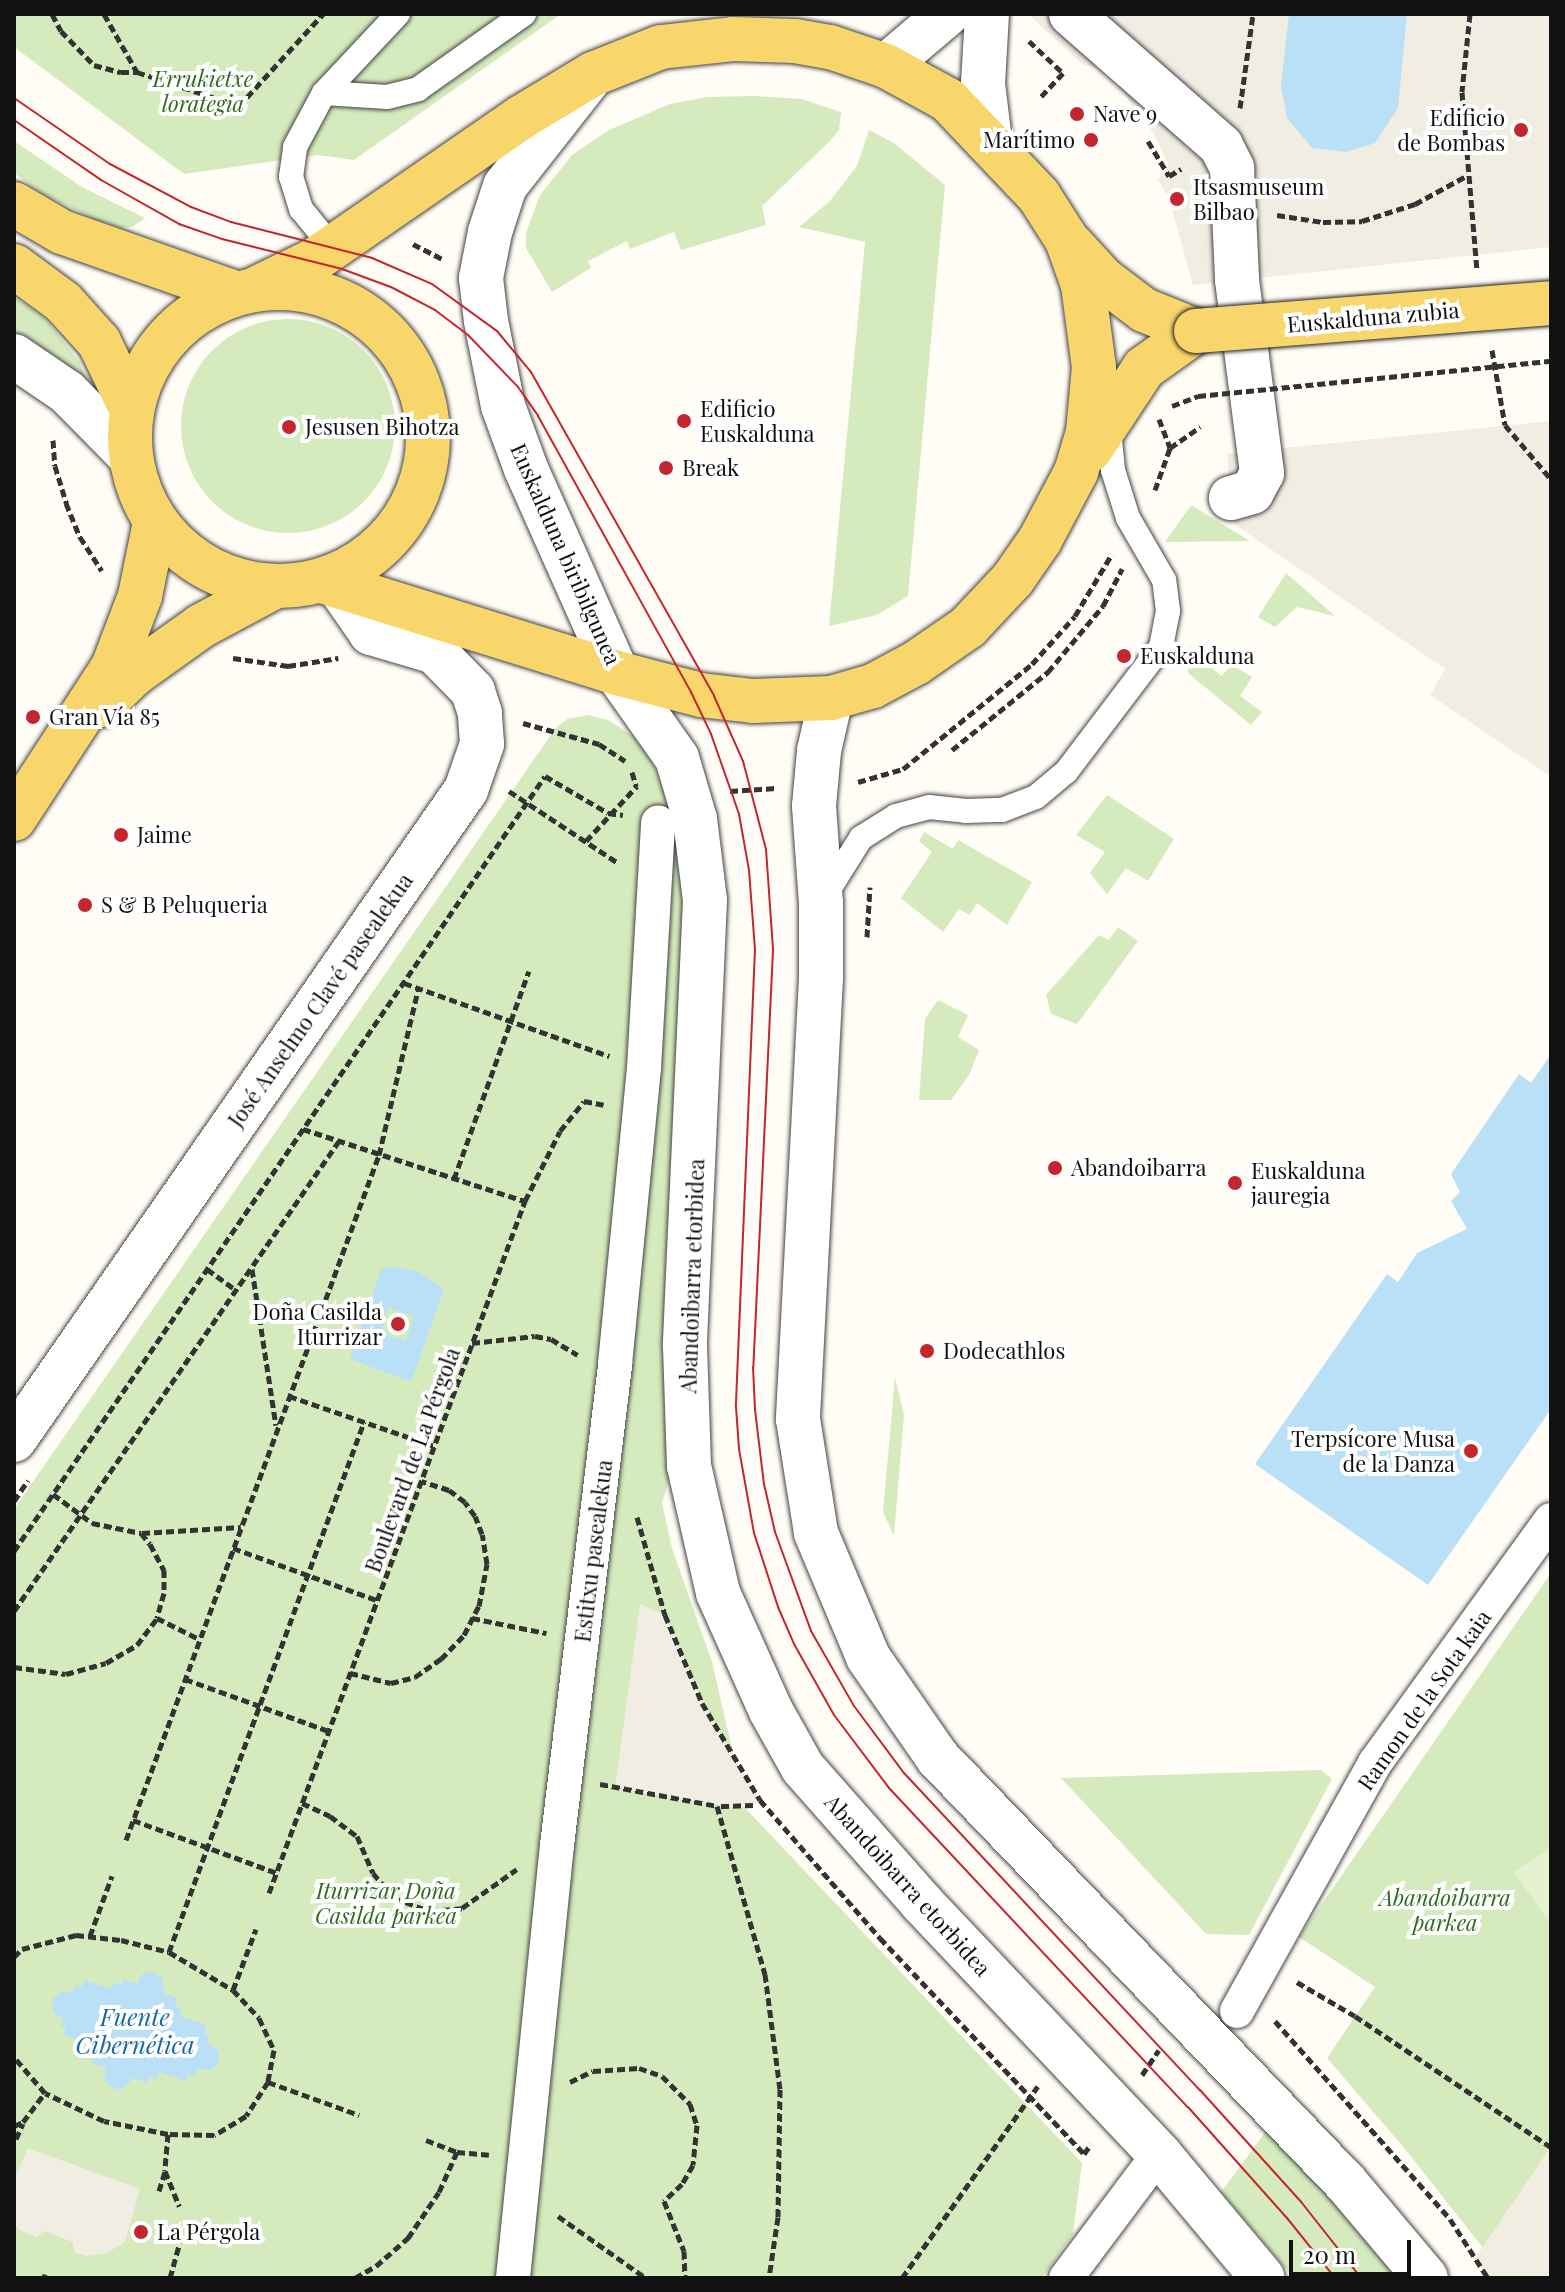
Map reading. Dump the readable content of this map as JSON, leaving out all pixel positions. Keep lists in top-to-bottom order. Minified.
{"streets":{"main road":["Euskalduna zubia","Euskalduna biribilgunea"],"street":["José Anselmo Clavé pasealekua","Abandoibarra etorbidea","Estitxu pasealekua","Ramon de la Sota kaia"],"path":["Boulevard de La Pérgola"]},"crossings":[["Euskalduna zubia","Euskalduna biribilgunea"],["Euskalduna biribilgunea","Abandoibarra etorbidea"],["Boulevard de La Pérgola","Estitxu pasealekua"]],"water":["Fuente Cibernética"],"parks":["Errukietxe lorategia","Iturrizar Doña Casilda parkea","Abandoibarra parkea"],"places":["Nave 9","Edificio de Bombas","Marítimo","Itsasmuseum Bilbao","Edificio Euskalduna","Jesusen Bihotza","Break","Euskalduna","Gran Vía 85","Jaime","S & B Peluqueria","Abandoibarra","Euskalduna jauregia","Doña Casilda Iturrizar","Dodecathlos","Terpsícore Musa de la Danza","La Pérgola"],"scale_bar":"20 m"}
